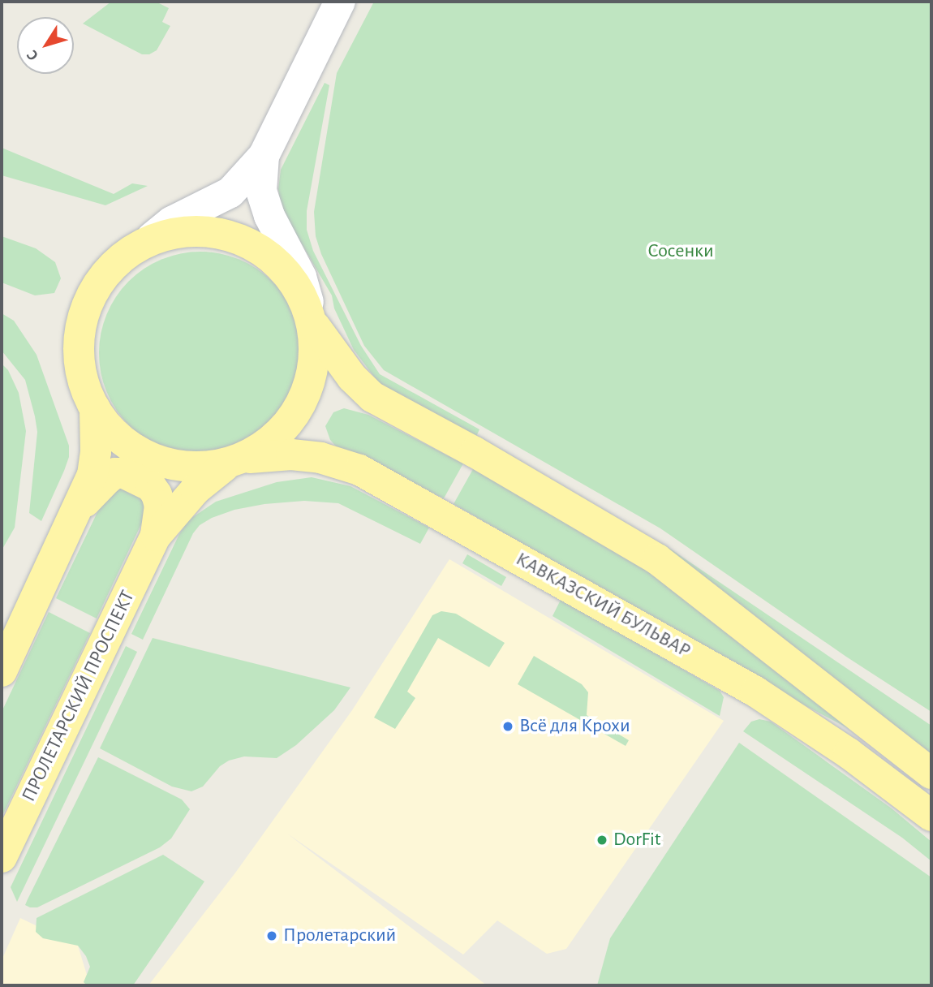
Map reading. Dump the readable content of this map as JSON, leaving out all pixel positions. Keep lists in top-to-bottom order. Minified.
{"streets":{"main road":["КАВКАЗСКИЙ БУЛЬВАР","ПРОЛЕТАРСКИЙ ПРОСПЕКТ"]},"crossings":[["КАВКАЗСКИЙ БУЛЬВАР","ПРОЛЕТАРСКИЙ ПРОСПЕКТ"]],"parks":["Сосенки"],"places":["Всё для Крохи","DorFit","Пролетарский"],"north":"bottom left"}
